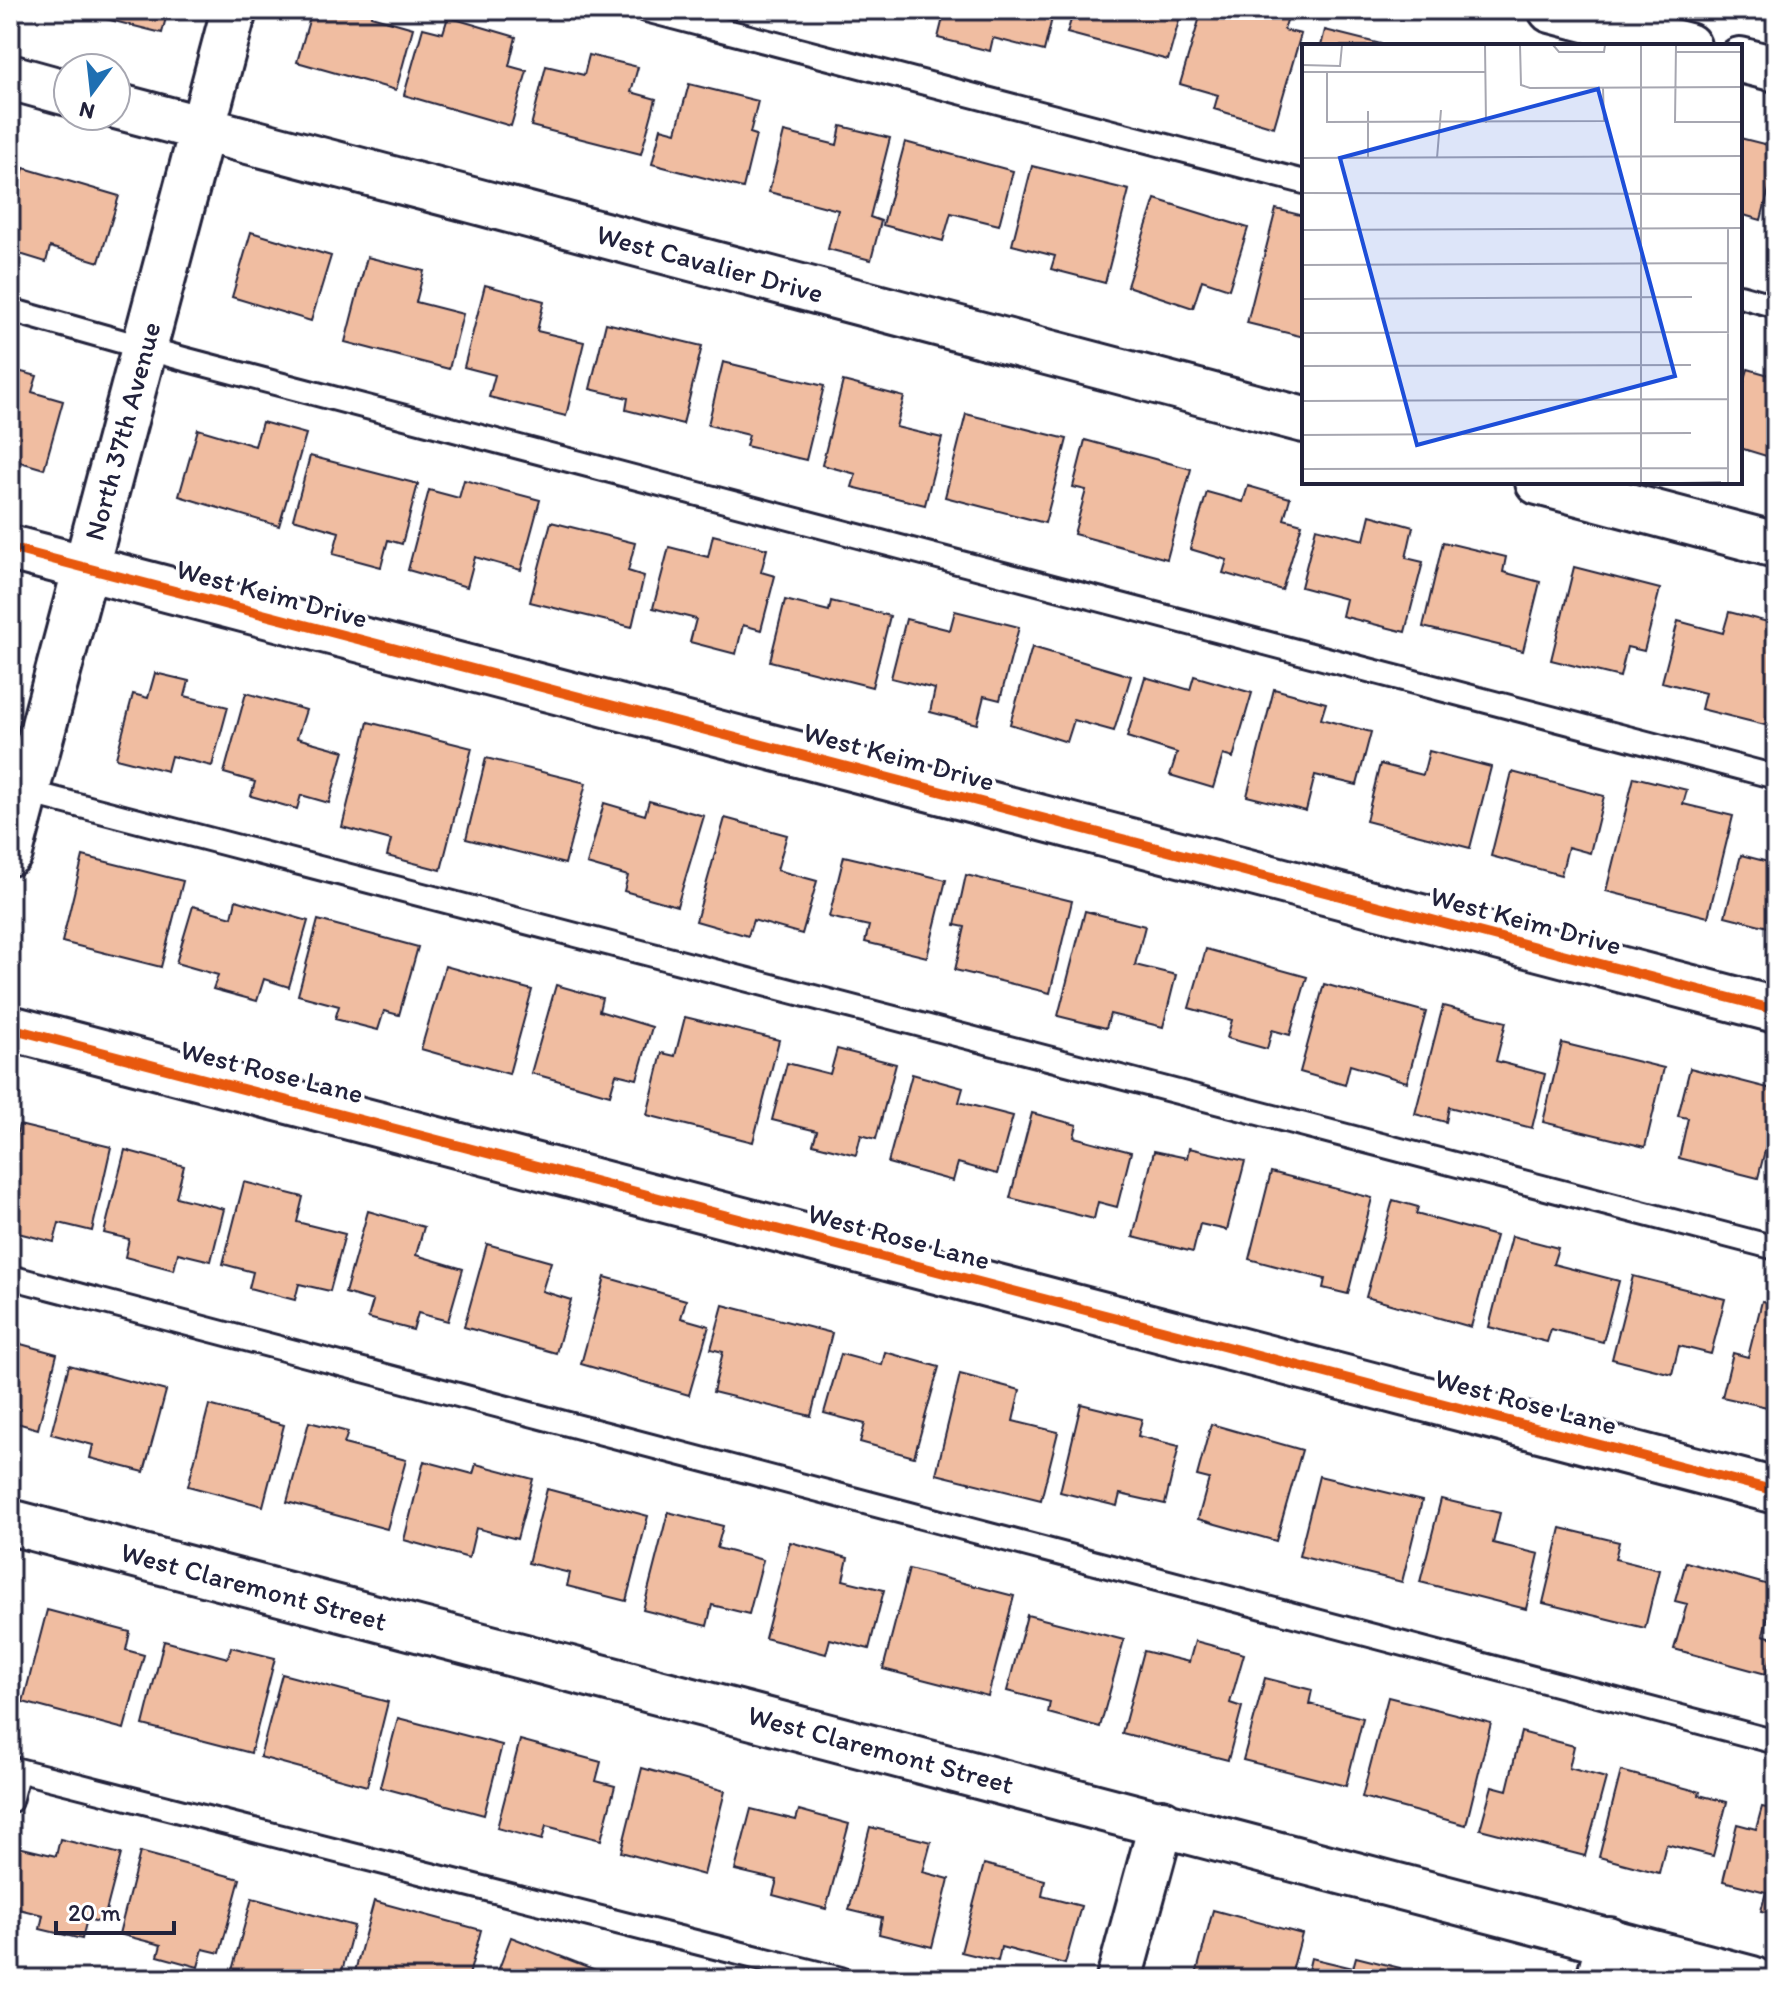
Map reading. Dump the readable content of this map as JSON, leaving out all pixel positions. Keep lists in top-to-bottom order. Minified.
{"streets":{"street":["West Cavalier Drive","North 37th Avenue","West Keim Drive","West Rose Lane","West Claremont Street"]},"crossings":[["West Cavalier Drive","North 37th Avenue"],["North 37th Avenue","West Keim Drive"]],"scale_bar":"20 m","north":"bottom"}
